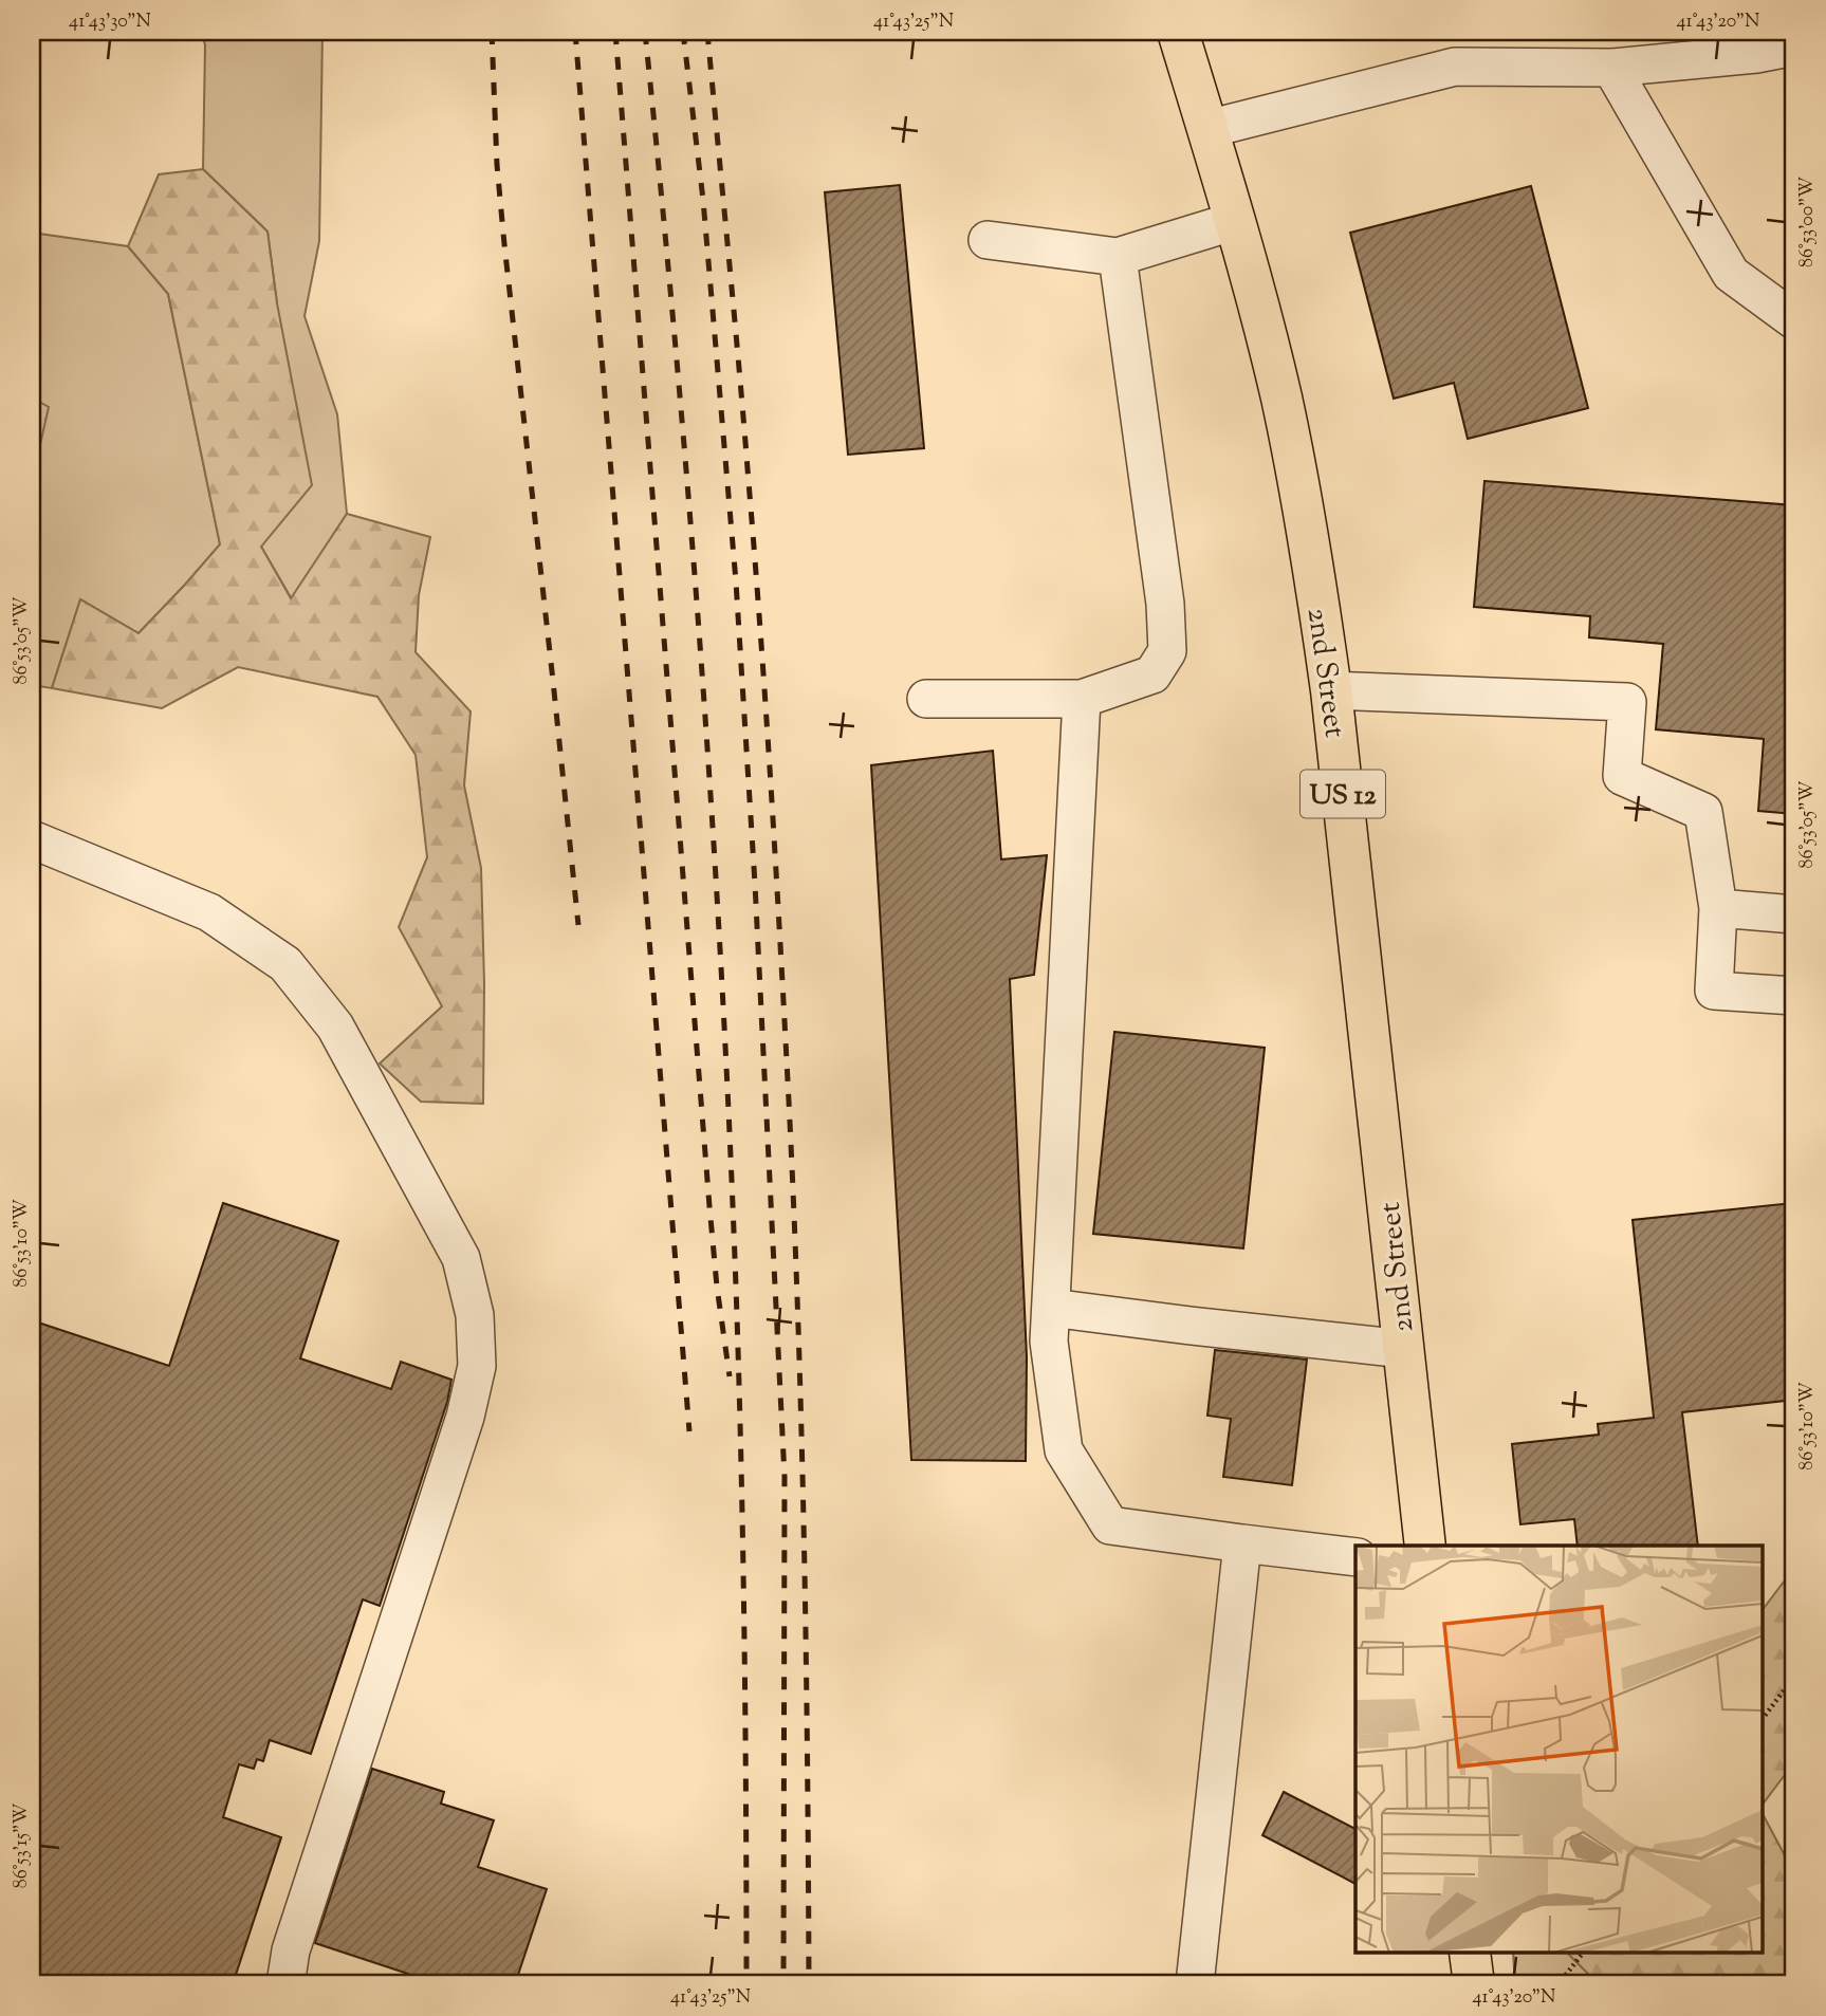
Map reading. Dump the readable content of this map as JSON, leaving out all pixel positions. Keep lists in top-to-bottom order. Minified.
{"streets":{"main road":["2nd Street","US 12"]},"coordinates":["41°43'30\"N","41°43'25\"N","41°43'20\"N","86°53'00\"W","86°53'05\"W","86°53'10\"W","86°53'15\"W"]}
